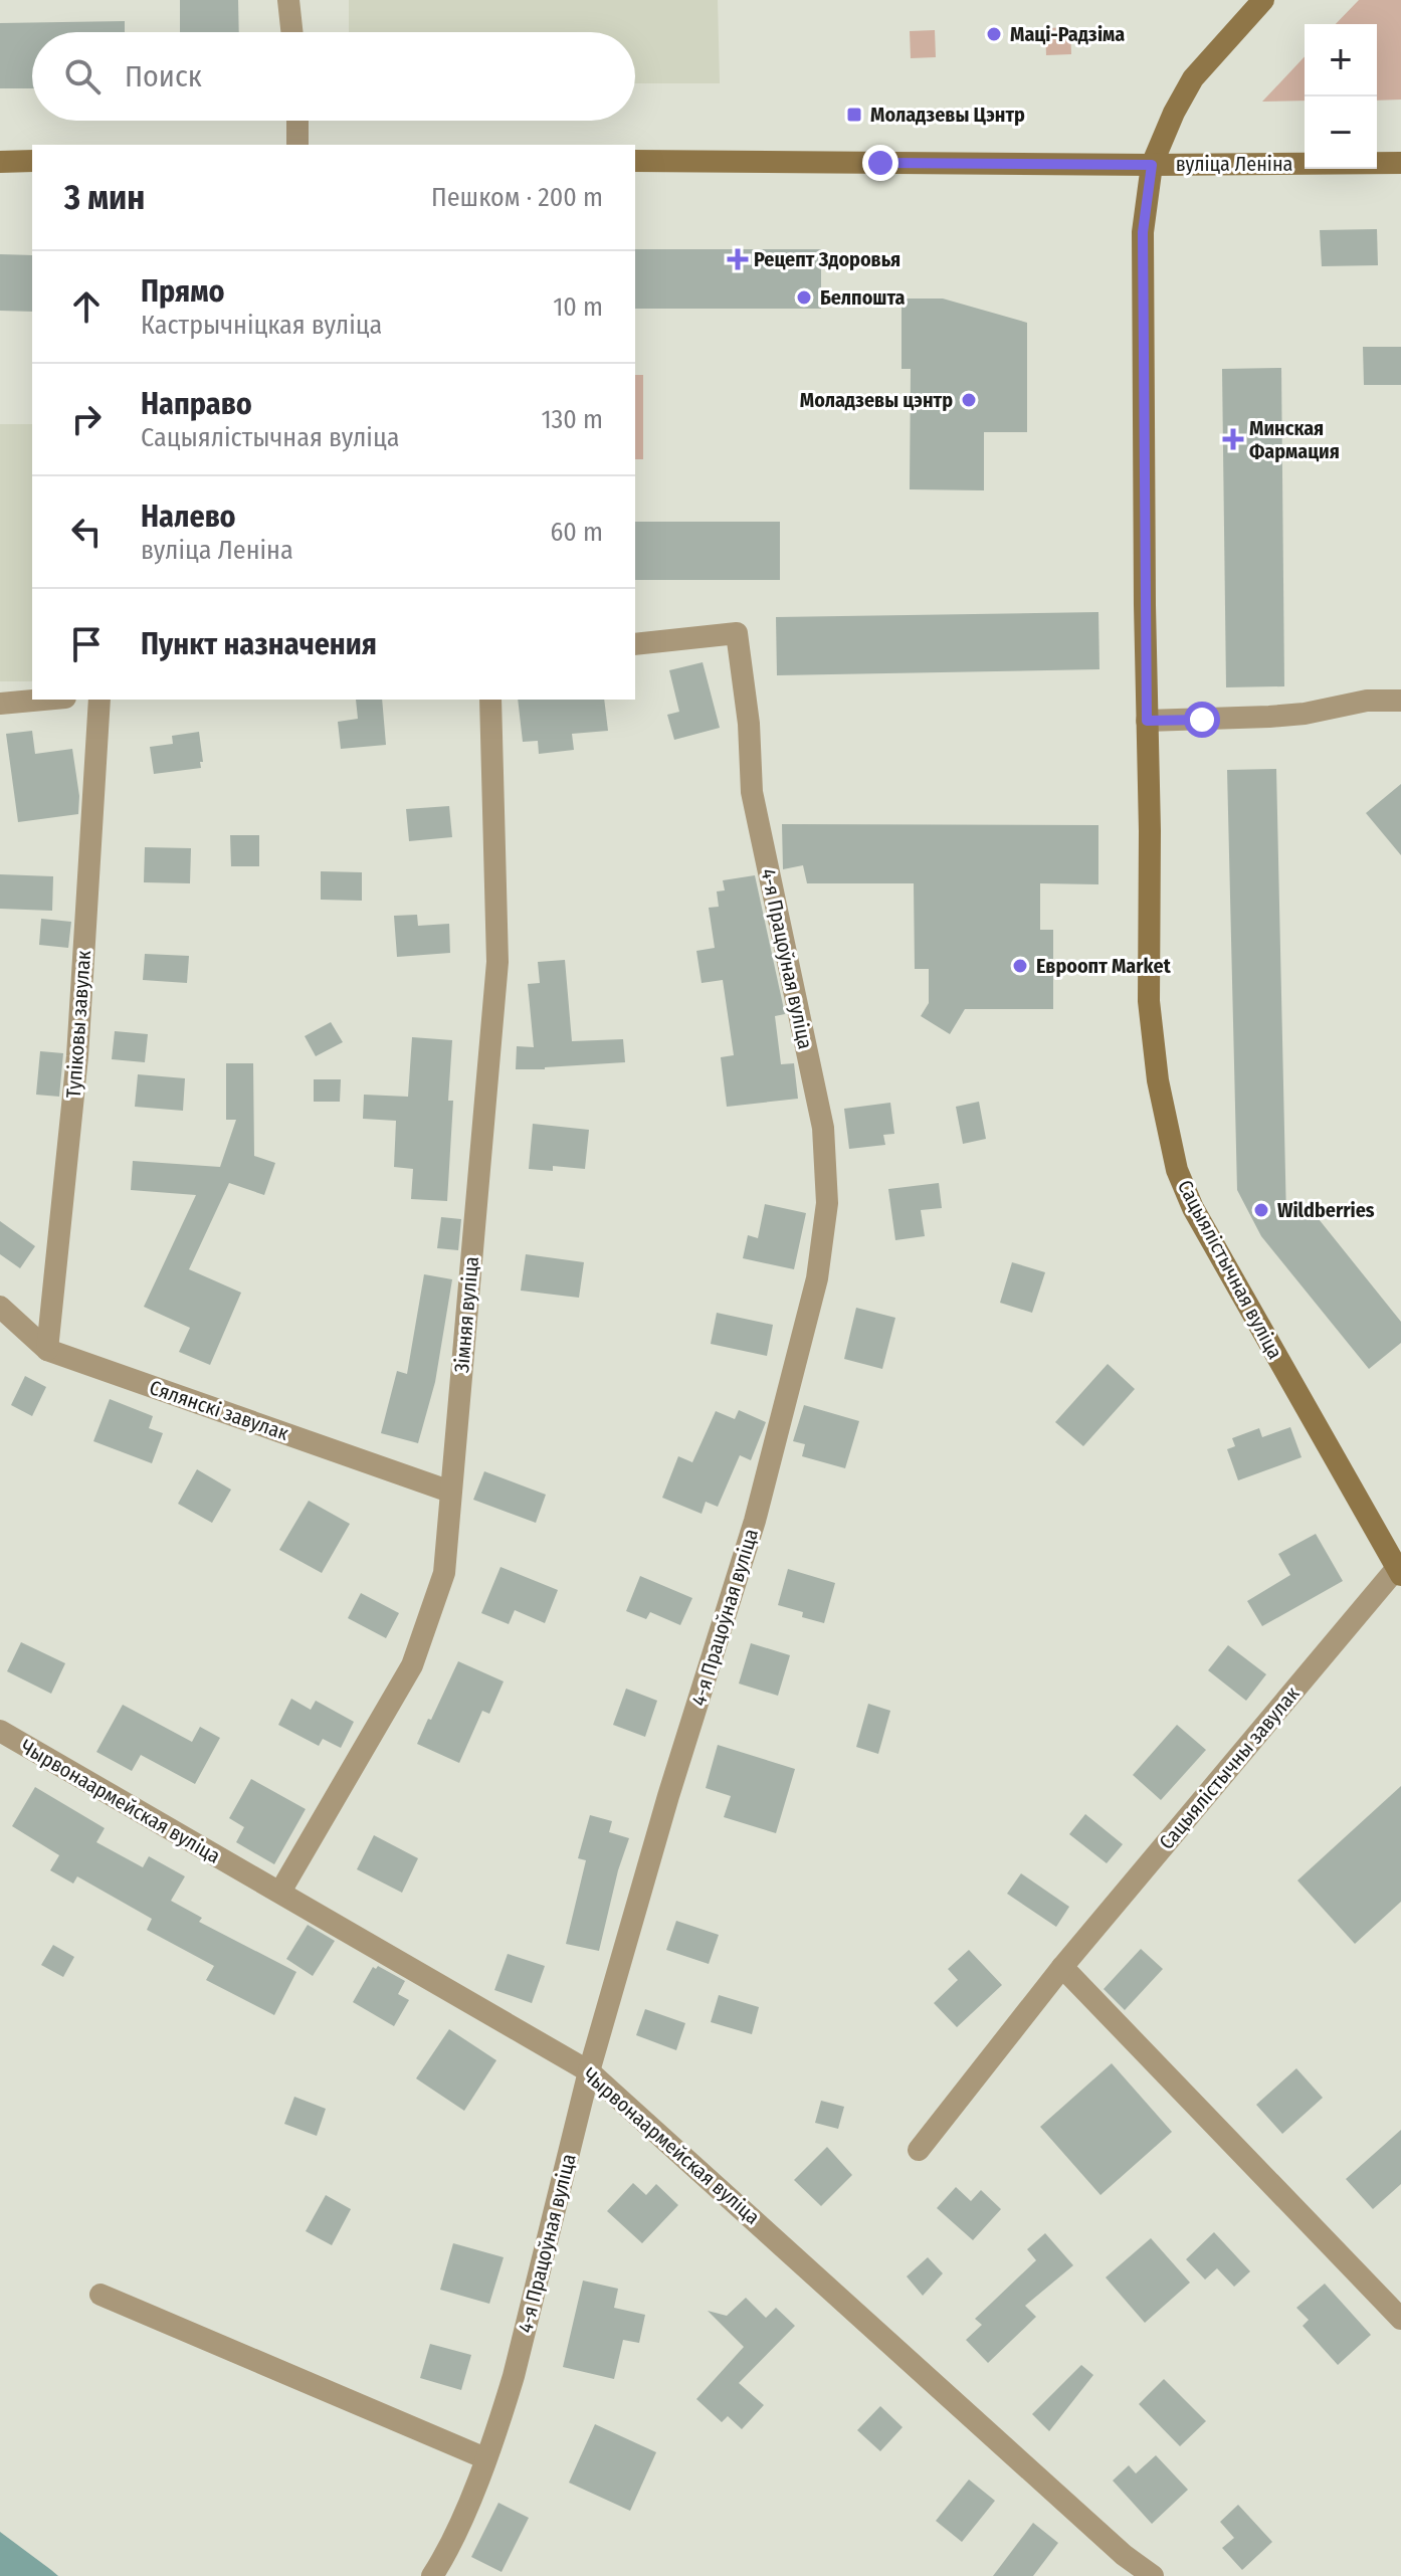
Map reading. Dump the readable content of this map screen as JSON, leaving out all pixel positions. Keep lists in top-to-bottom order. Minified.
{"streets":{"main road":["вуліца Леніна","Сацыялістычная вуліца"],"street":["4-я Працоўная вуліца","Тупіковы завулак","Зімняя вуліца","Сялянскі завулак","Сацыялістычны завулак","Чырвонаармейская вуліца"]},"crossings":[["вуліца Леніна","Сацыялістычная вуліца"],["4-я Працоўная вуліца","Чырвонаармейская вуліца"],["Тупіковы завулак","Сялянскі завулак"],["Сацыялістычная вуліца","Сацыялістычны завулак"],["Зімняя вуліца","Сялянскі завулак"],["Зімняя вуліца","Чырвонаармейская вуліца"]],"places":{"other":["Маці-Радзіма","Белпошта","Моладзевы цэнтр","Евроопт Market","Wildberries"],"transit":["Моладзевы Цэнтр"],"health":["Рецепт Здоровья","Минская Фармация"]},"page":{"map_buttons":["+","−"],"search":"Поиск","heading":["3 мин","Пешком · 200 m"],"list":[["Прямо","Кастрычніцкая вуліца","10 m"],["Направо","Сацыялістычная вуліца","130 m"],["Налево","вуліца Леніна","60 m"],"Пункт назначения"]}}
